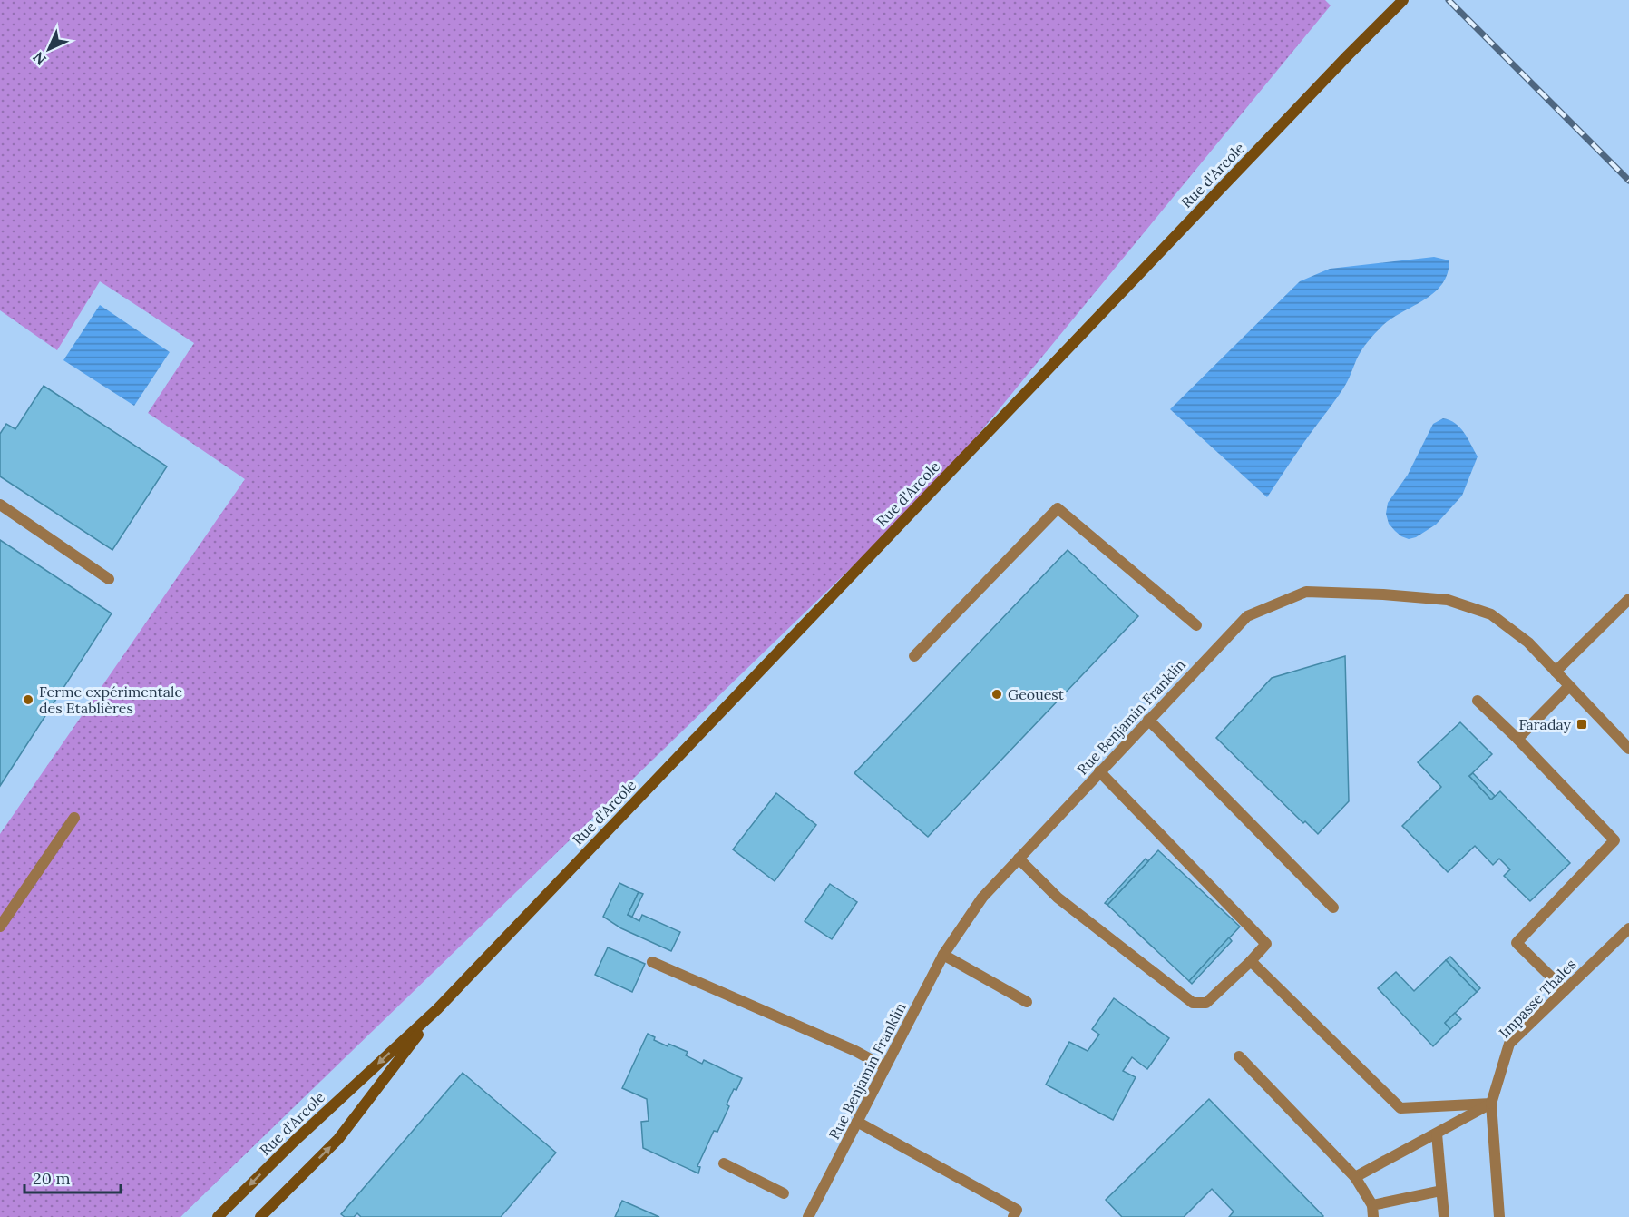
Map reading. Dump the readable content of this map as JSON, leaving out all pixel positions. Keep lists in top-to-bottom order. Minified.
{"streets":{"main road":["Rue d'Arcole"],"street":["Rue Benjamin Franklin","Impasse Thales"]},"places":{"other":["Geouest","Ferme expérimentale des Etablières"],"transit":["Faraday"]},"scale_bar":"20 m","north":"bottom left"}
